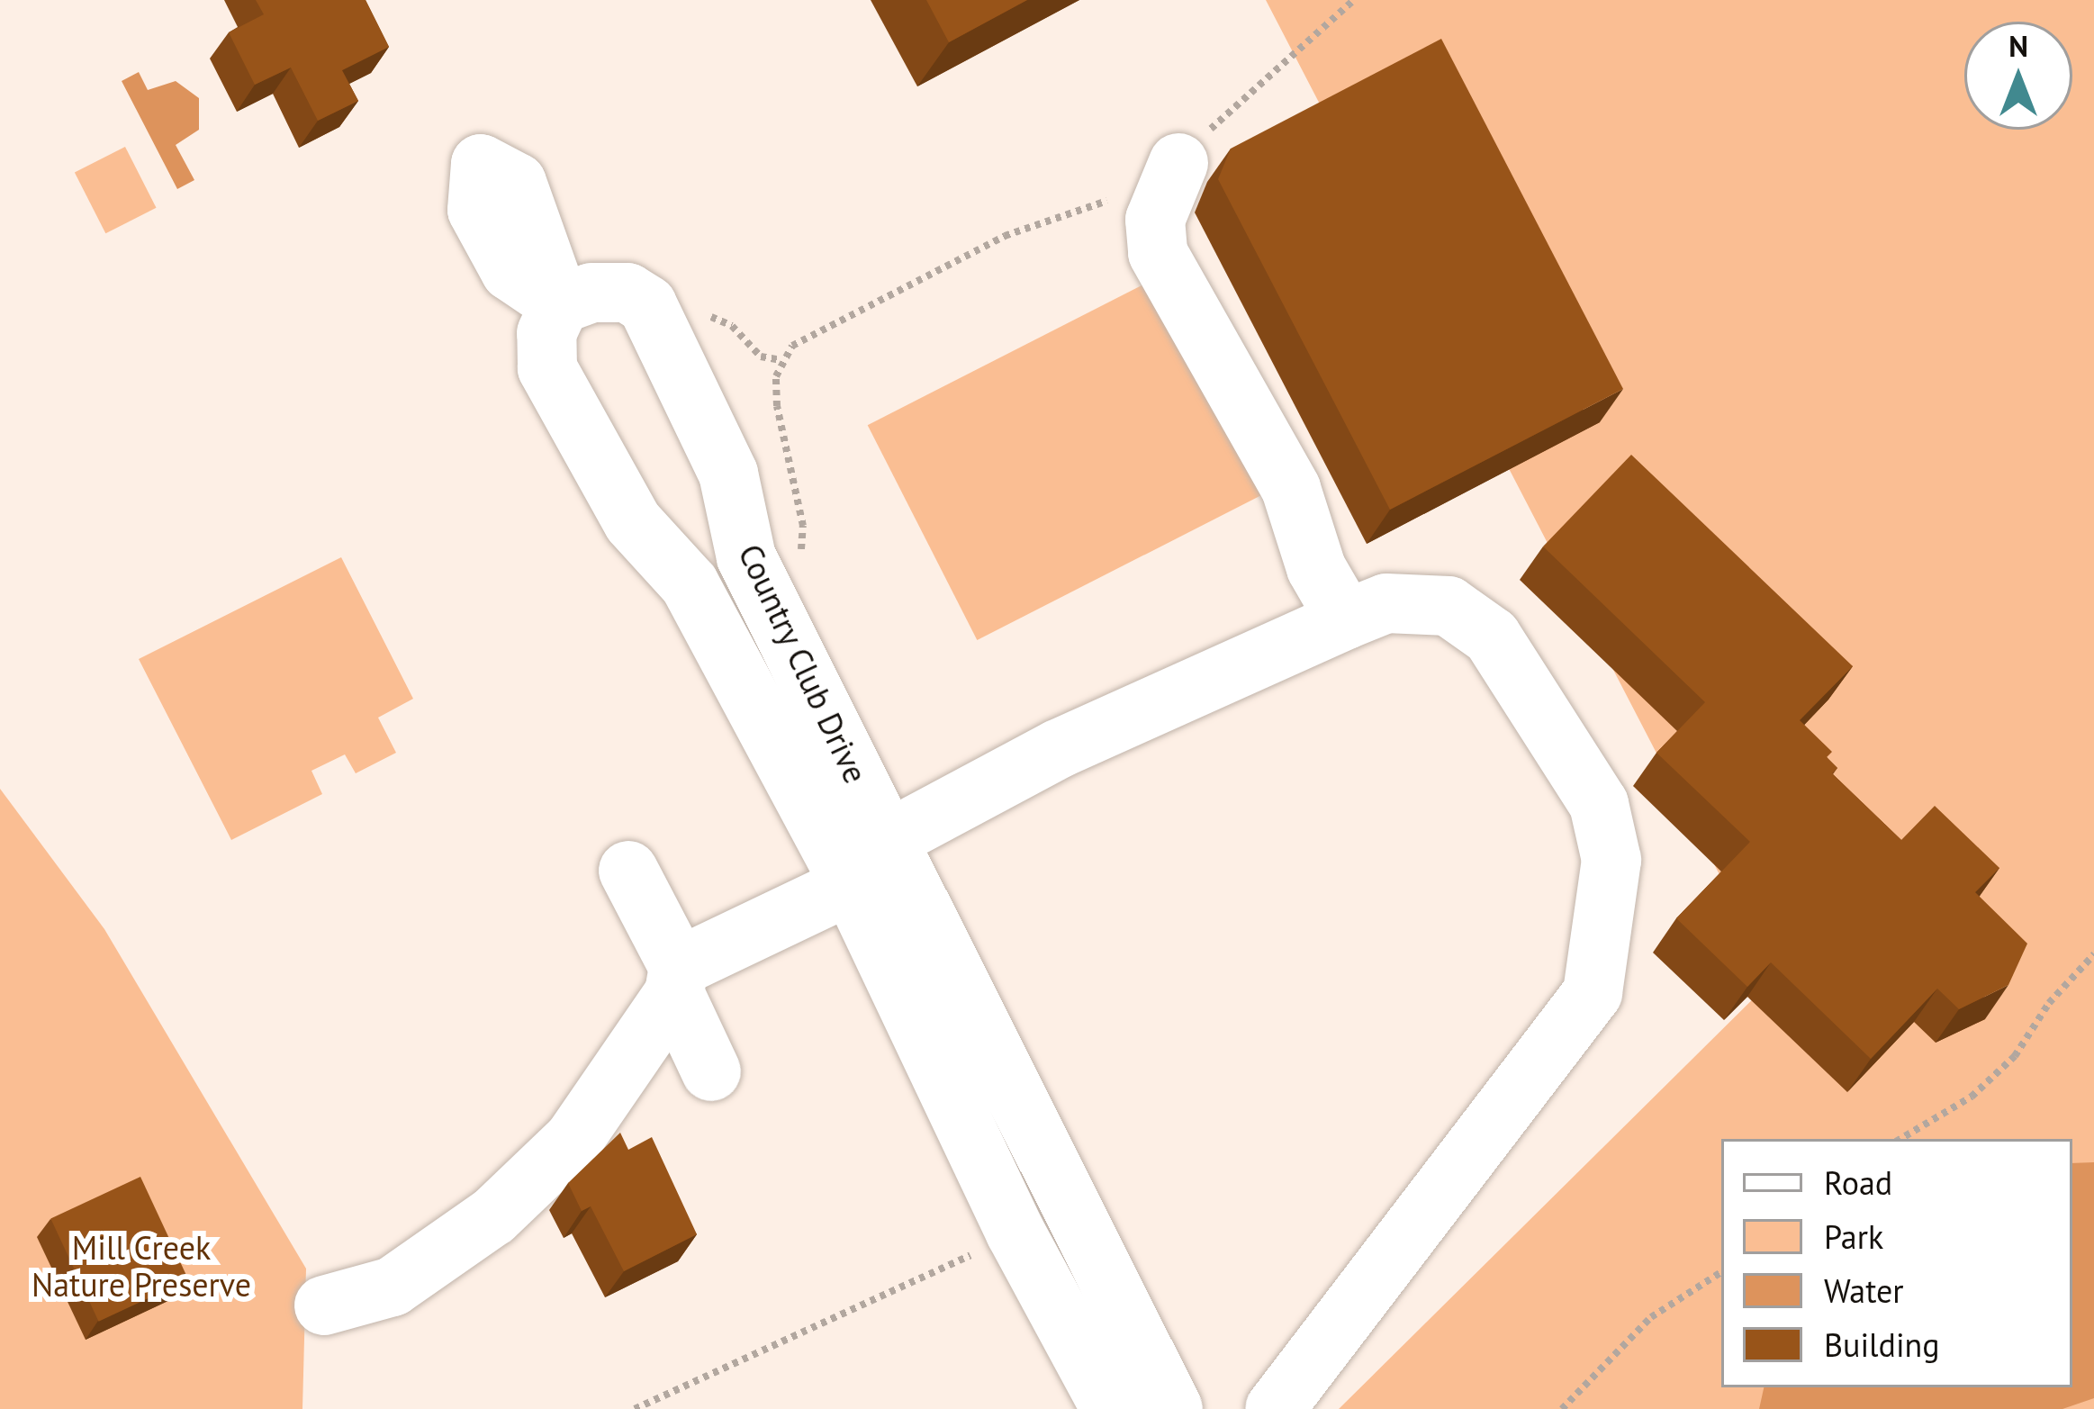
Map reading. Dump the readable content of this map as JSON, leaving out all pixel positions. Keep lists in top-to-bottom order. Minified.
{"streets":{"street":["Country Club Drive"]},"parks":["Mill Creek Nature Preserve"],"legend":["Road","Park","Water","Building"],"north":"top"}
